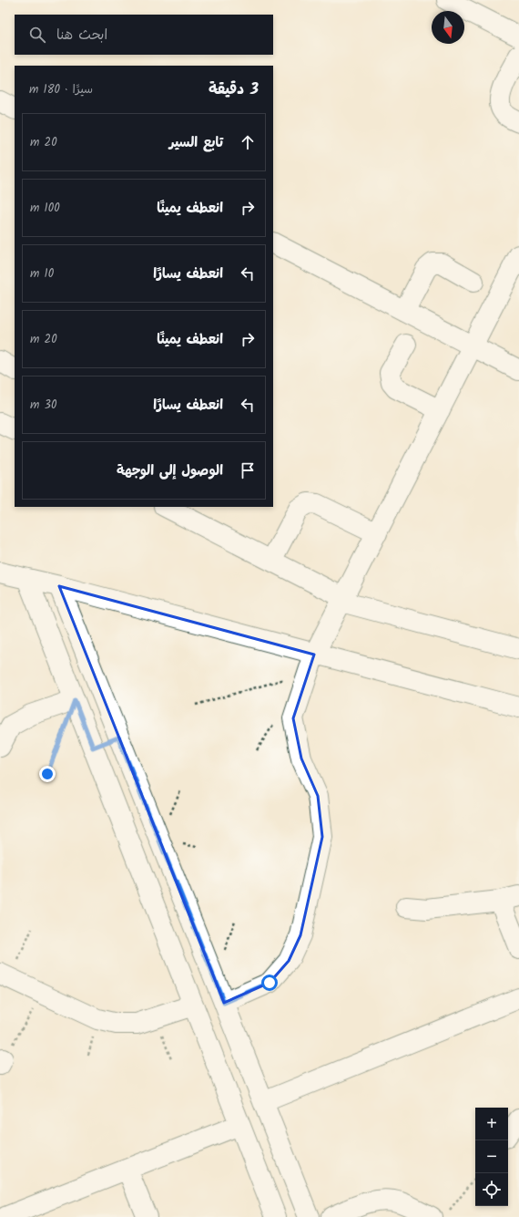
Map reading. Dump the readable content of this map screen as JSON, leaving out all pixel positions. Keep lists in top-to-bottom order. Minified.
{"north":"bottom","page":{"search":"ابحث هنا","heading":["3 دقيقة","سيرًا · 180 m"],"list":[["تابع السير","20 m"],["انعطف يمينًا","100 m"],["انعطف يسارًا","10 m"],["انعطف يمينًا","20 m"],["انعطف يسارًا","30 m"],"الوصول إلى الوجهة"],"map_buttons":["+","−"]}}
